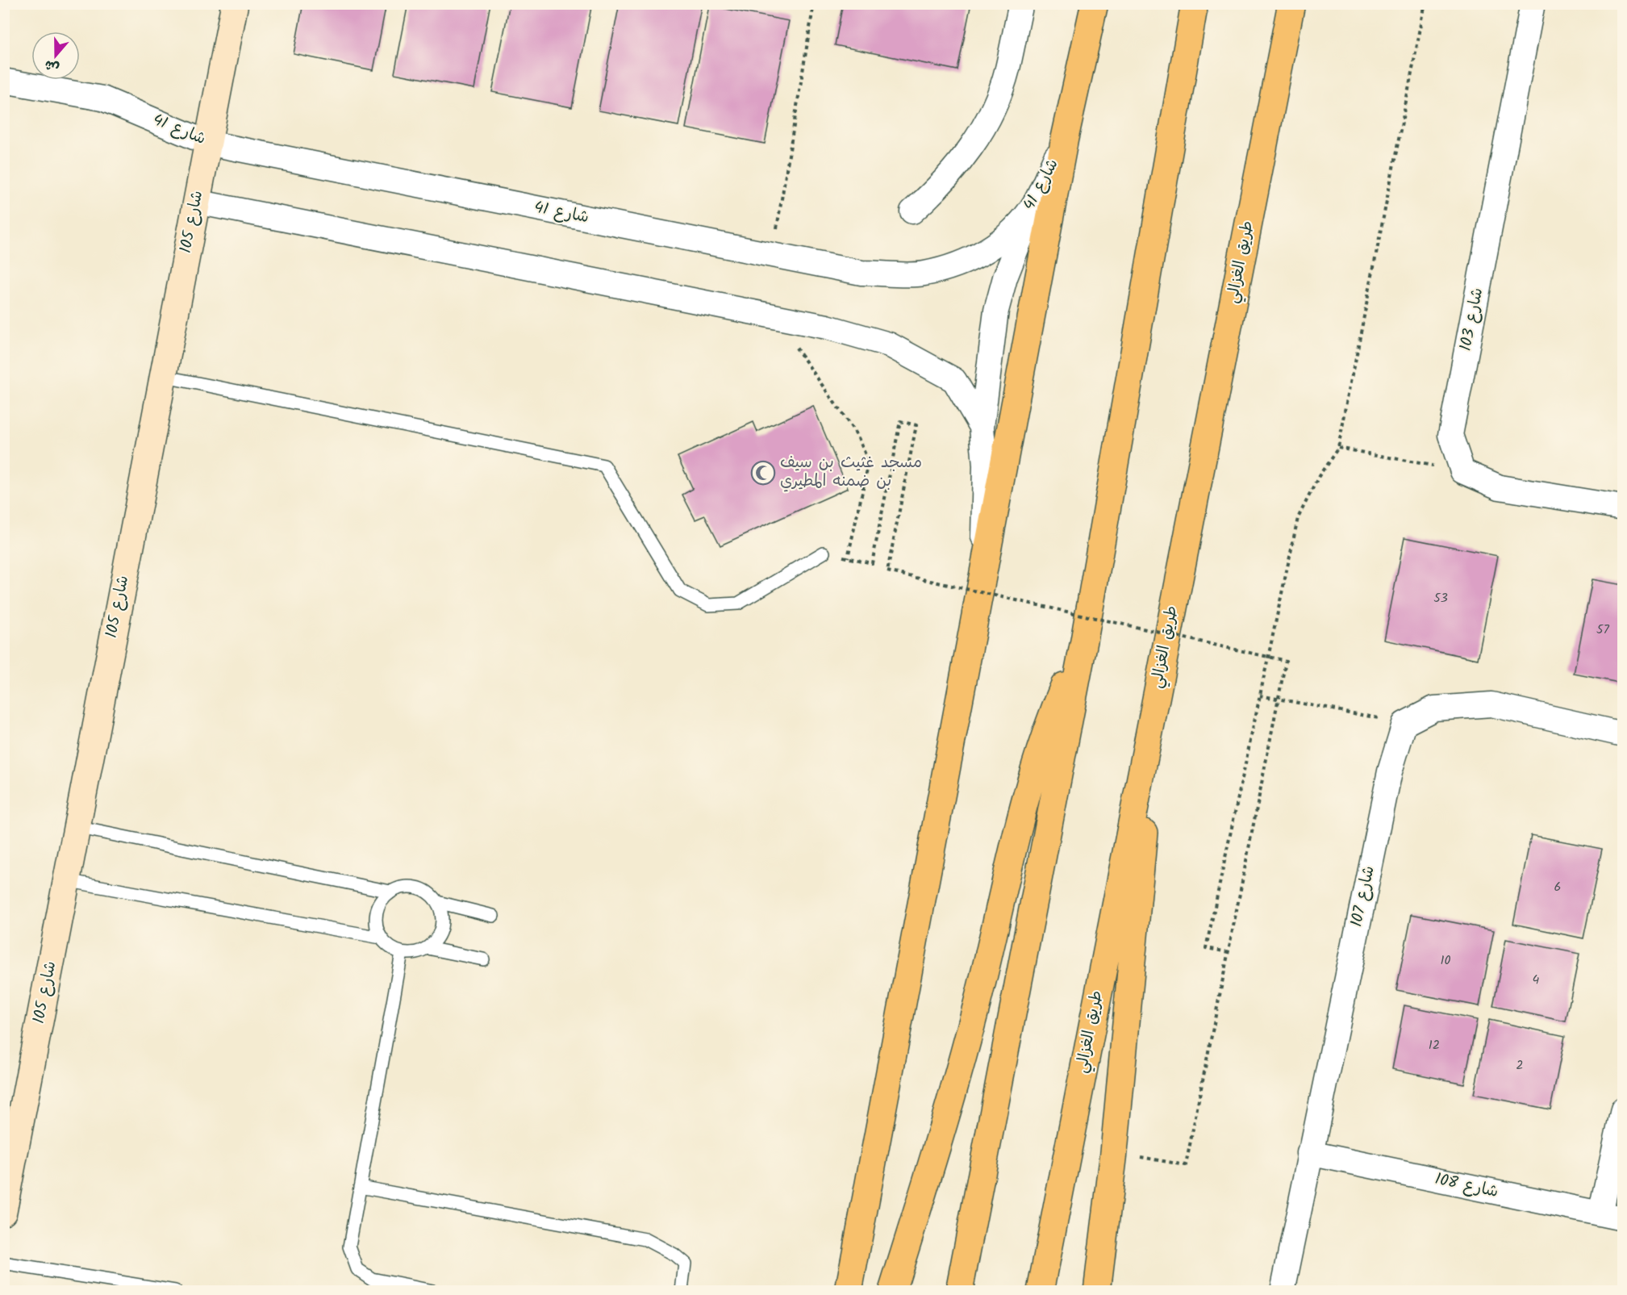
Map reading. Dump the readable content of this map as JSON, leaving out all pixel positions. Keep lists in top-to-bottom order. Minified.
{"streets":{"main road":["طريق الغزالي"],"street":["شارع 41","شارع 105","شارع 103","شارع 107","شارع 108"]},"crossings":[["شارع 41","شارع 105"],["شارع 107","شارع 108"]],"places":{"mosque":["مسجد غثيث بن سيف بن ضمنه المطيري"]},"house_numbers":["53","57","6","10","4","12","2"],"north":"bottom"}
